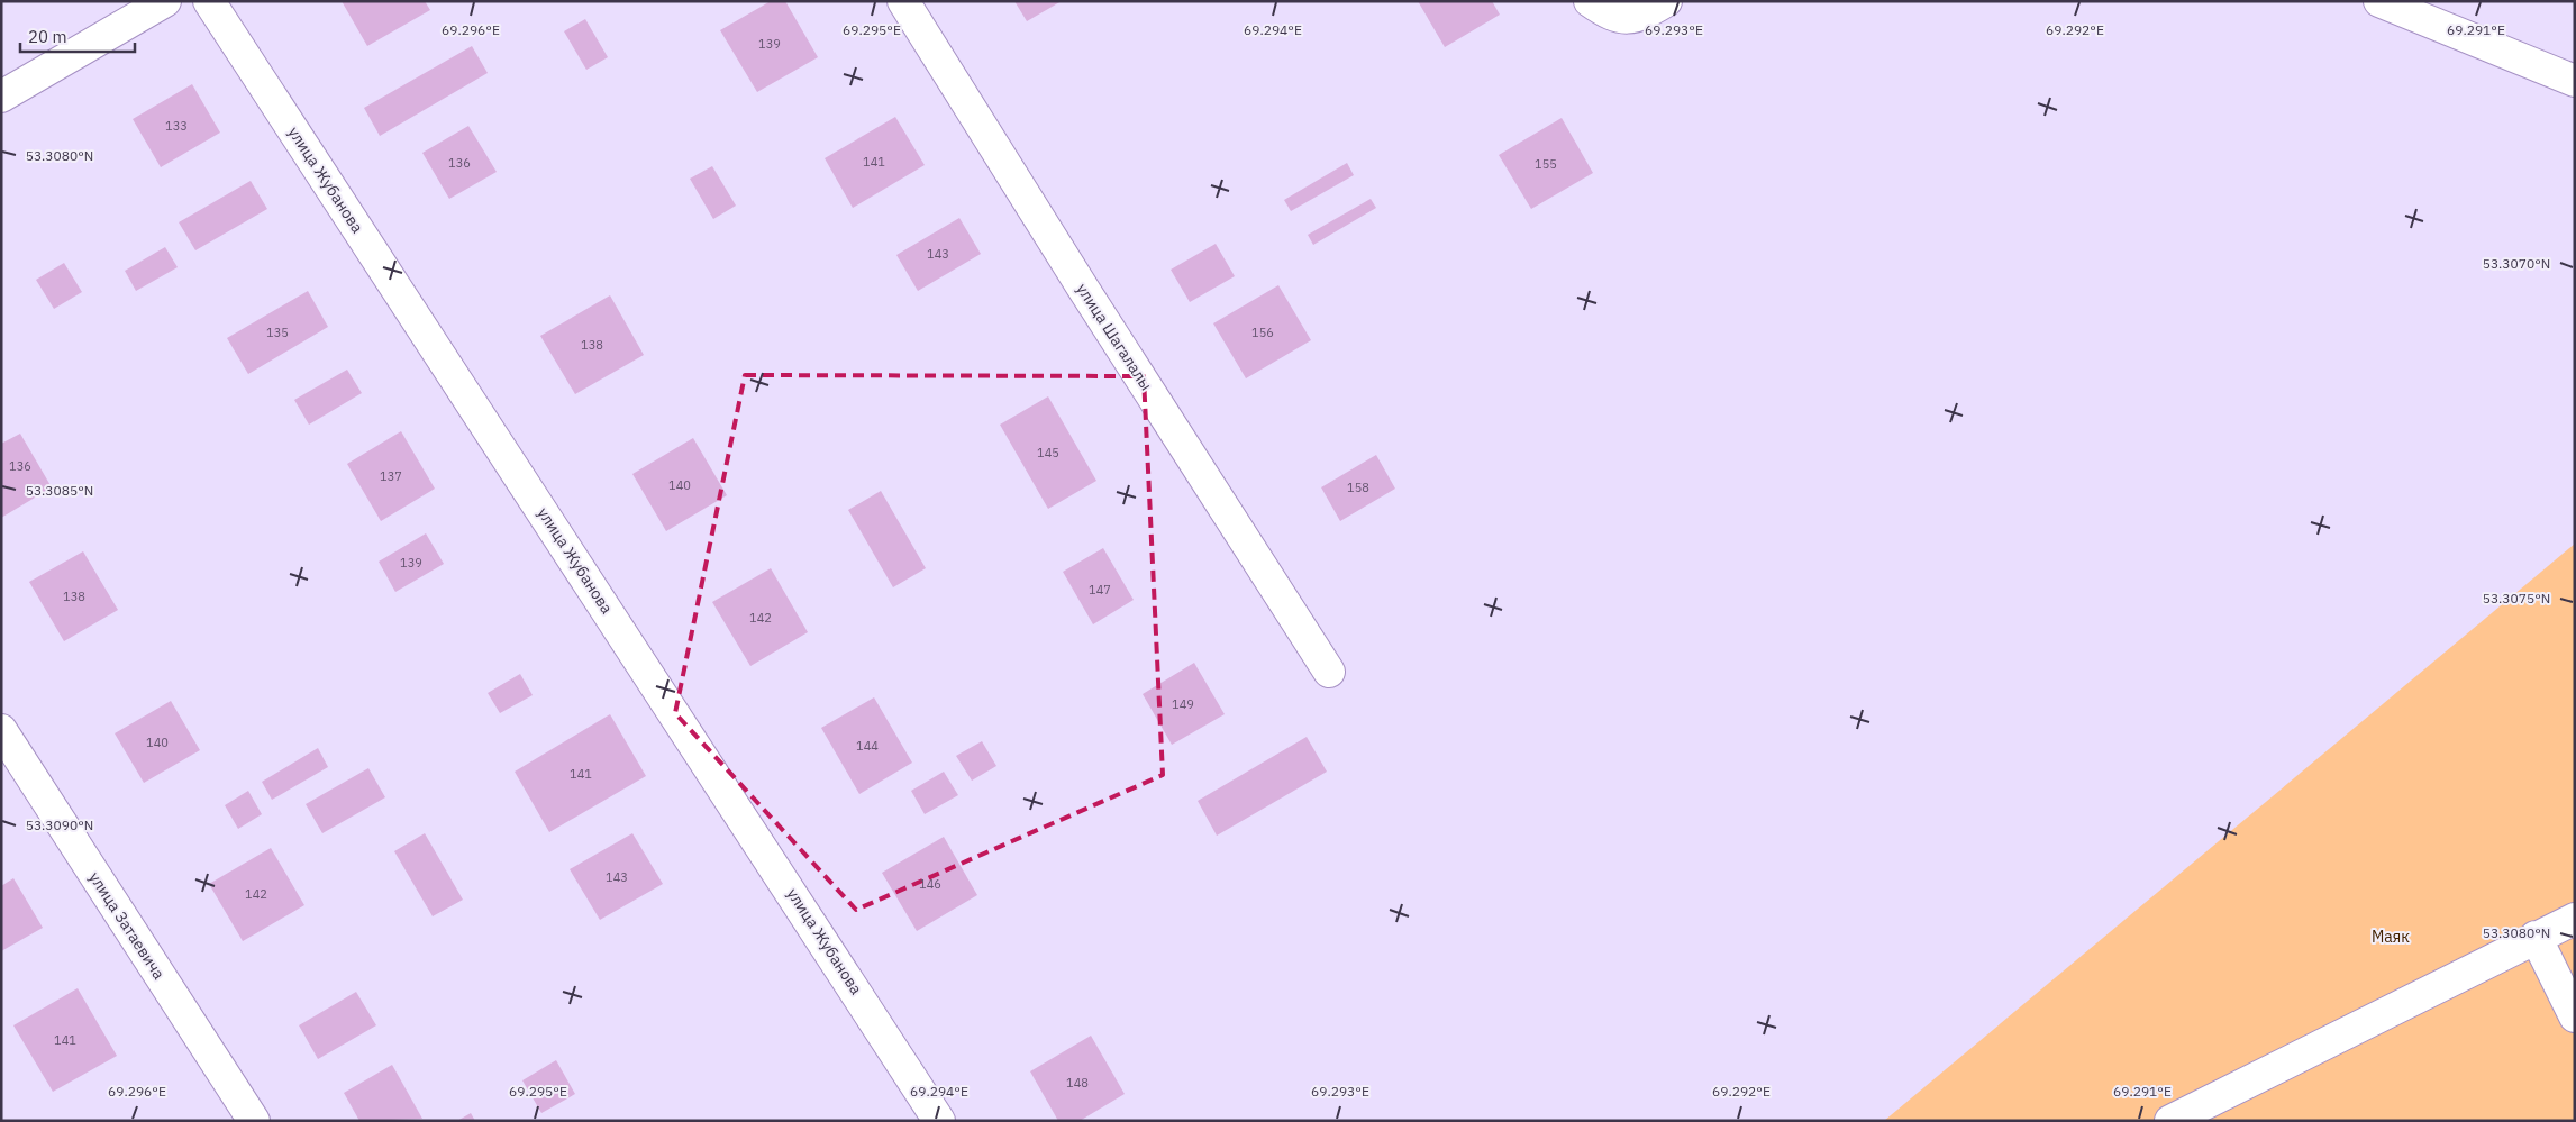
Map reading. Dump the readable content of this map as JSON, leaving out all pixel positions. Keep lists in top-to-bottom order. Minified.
{"streets":{"street":["улица Жубанова","улица Шагалалы","улица Затаевича"]},"parks":["Маяк"],"house_numbers":["139","133","141","136","155","143","135","156","138","145","136","137","140","158","139","147","138","142","149","140","144","141","143","146","142","141","148"],"scale_bar":"20 m","coordinates":["69.296°E","69.295°E","69.294°E","69.293°E","69.292°E","69.291°E","53.3080°N","53.3070°N","53.3085°N","53.3075°N","53.3090°N"]}
